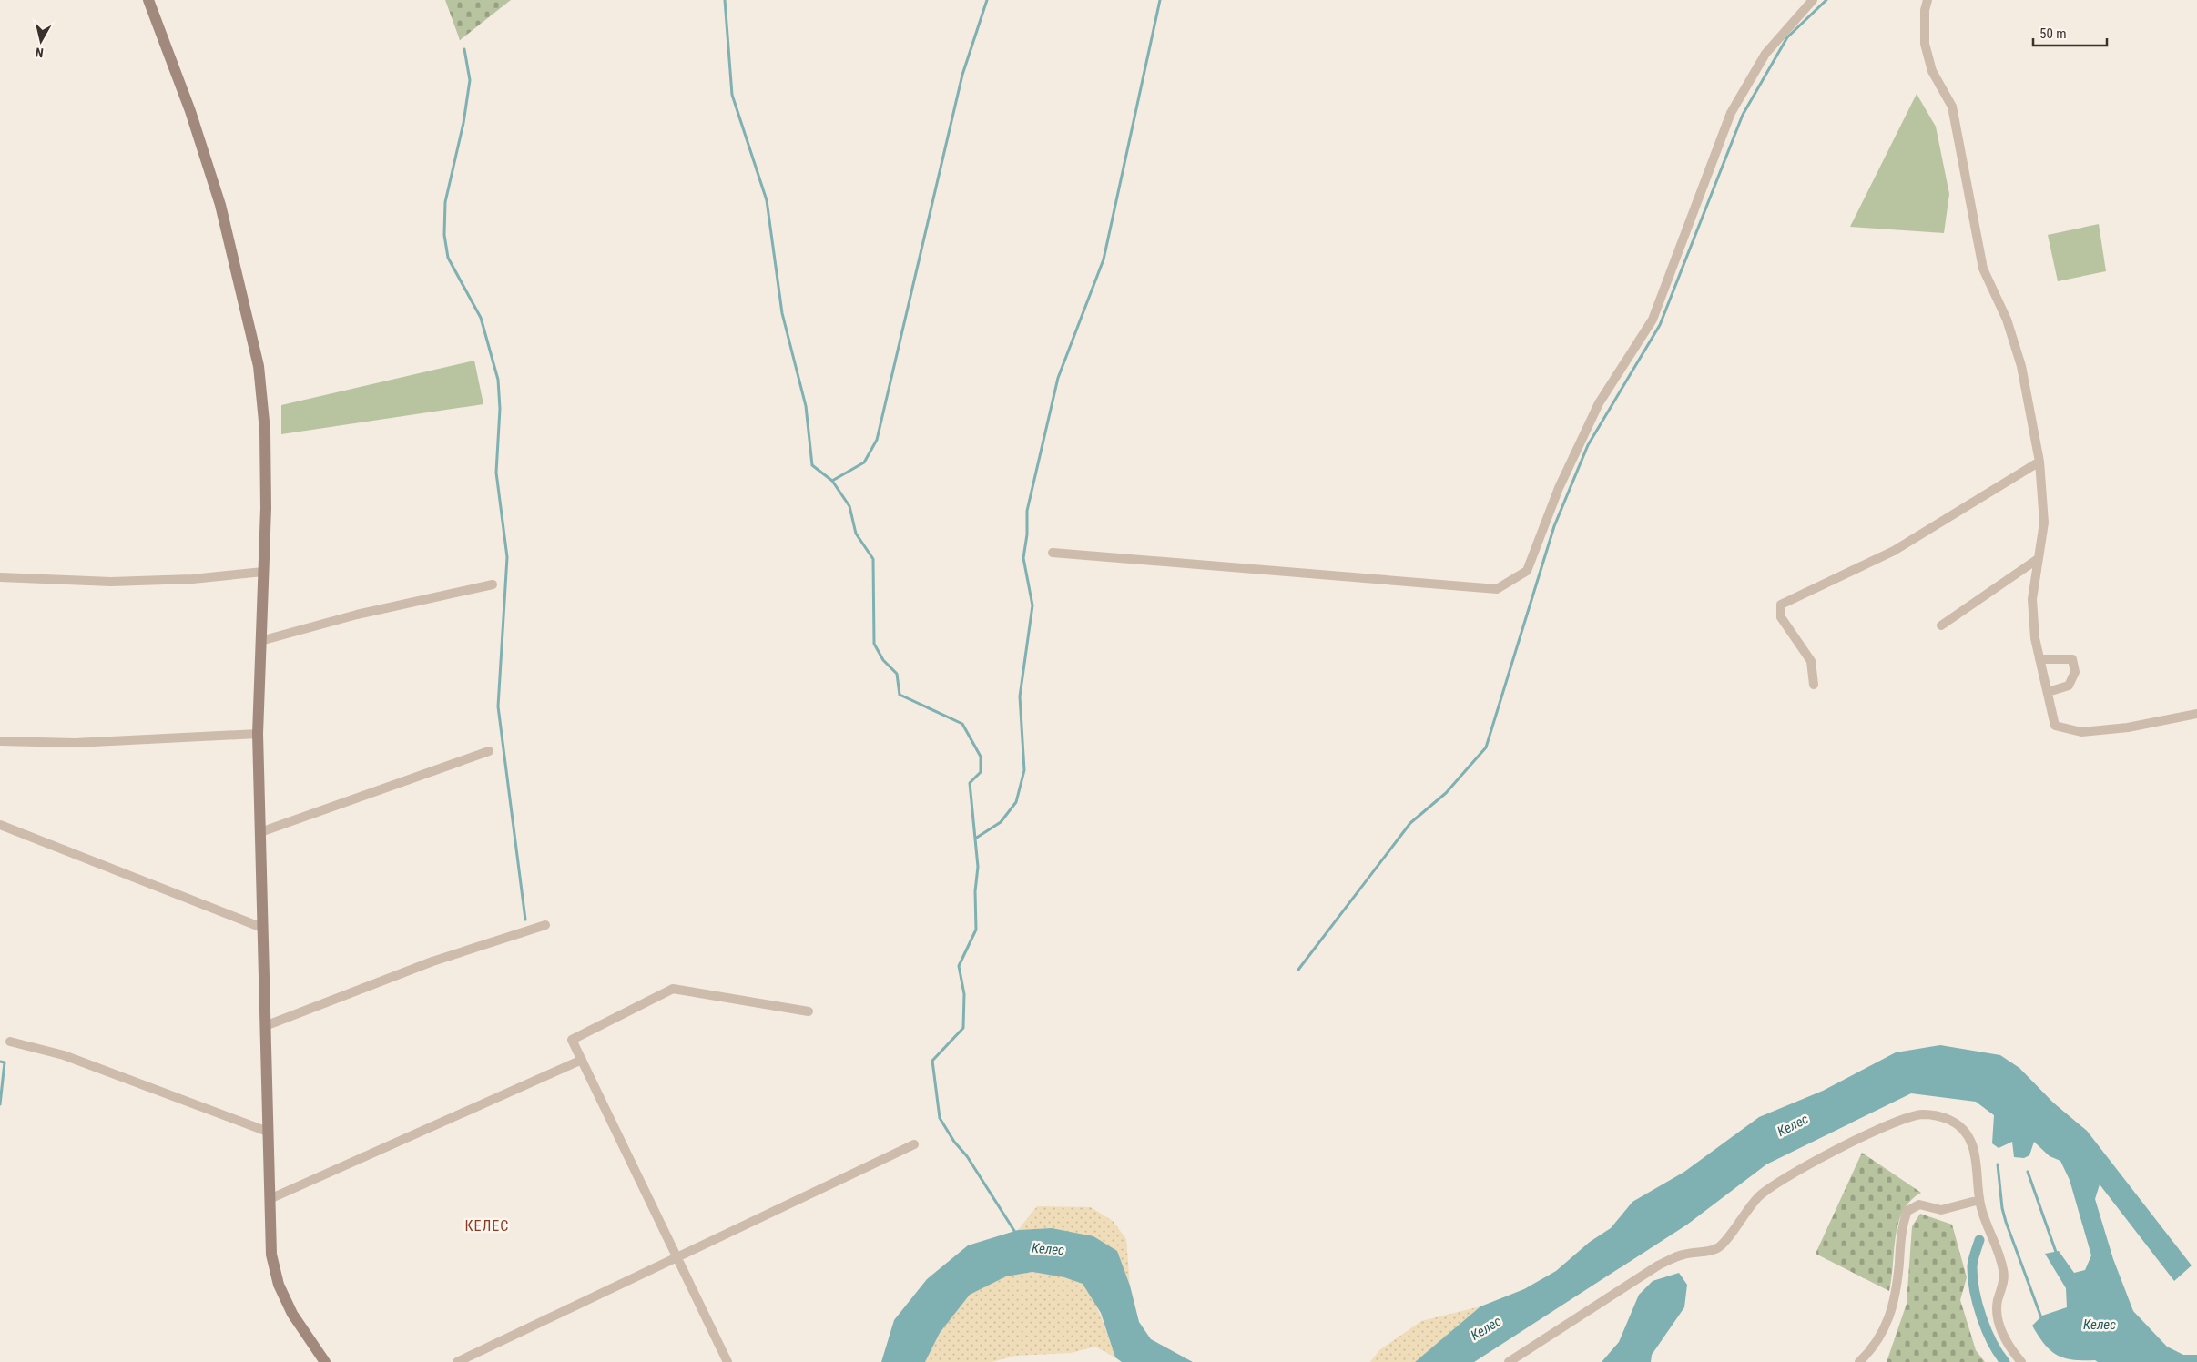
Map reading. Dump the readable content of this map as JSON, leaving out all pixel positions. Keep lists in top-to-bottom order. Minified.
{"districts":["КЕЛЕС"],"water":["Келес"],"scale_bar":"50 m","north":"bottom"}
